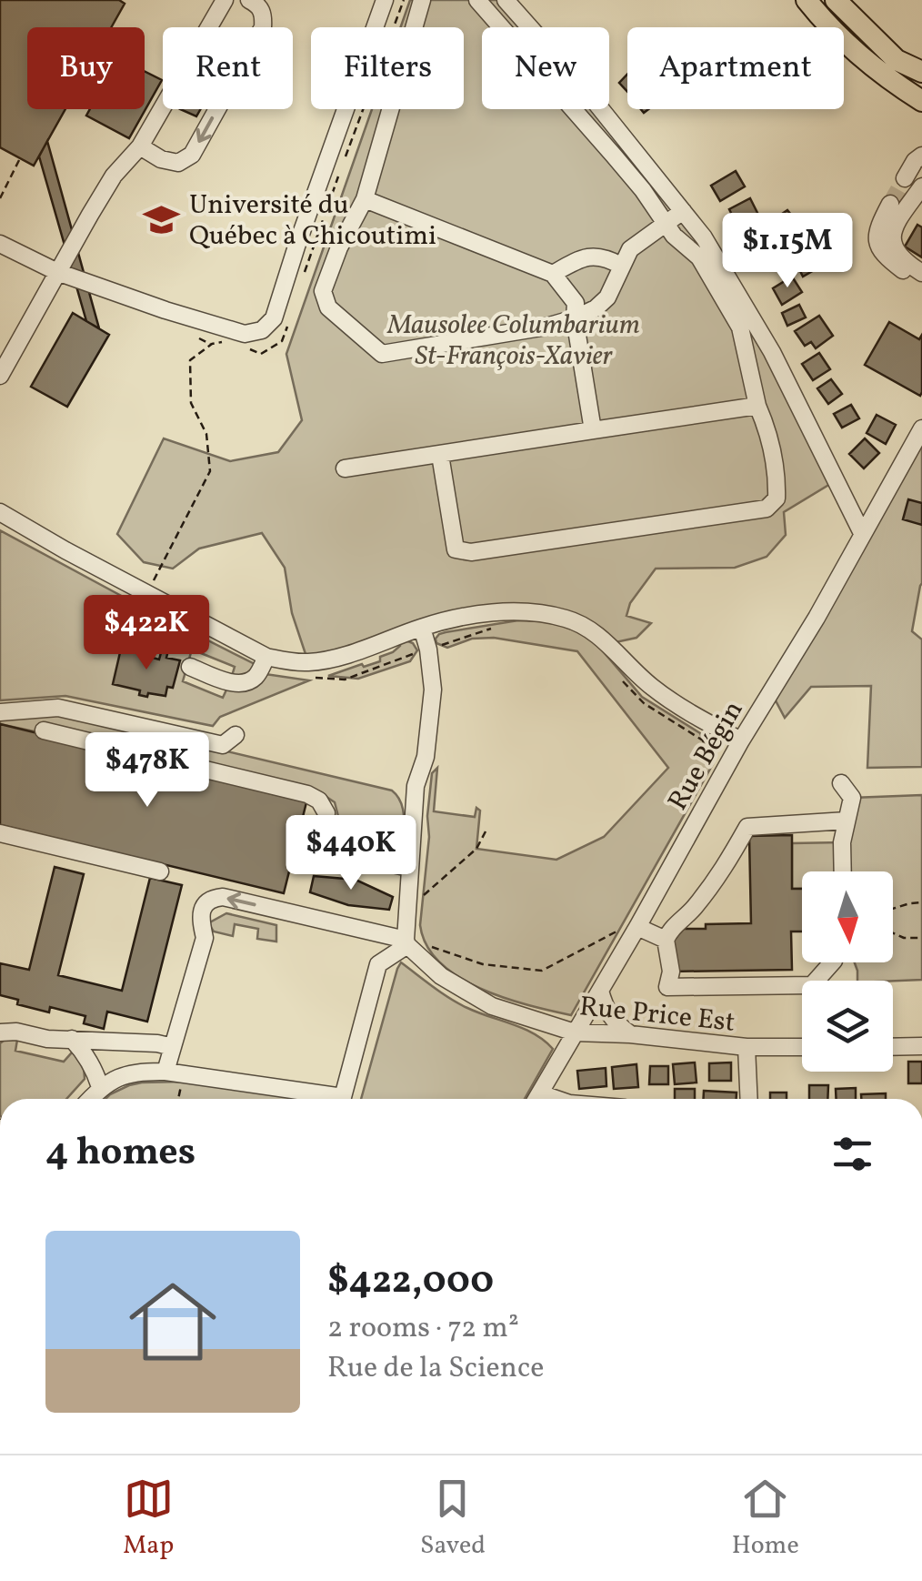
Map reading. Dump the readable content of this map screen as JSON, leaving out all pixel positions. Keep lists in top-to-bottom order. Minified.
{"streets":{"street":["Rue Bégin","Rue Price Est"]},"crossings":[["Rue Bégin","Rue Price Est"]],"parks":["Mausolee Columbarium St-François-Xavier"],"places":{"school or university":["Université du Québec à Chicoutimi"]},"north":"bottom","page":{"chip":["Buy","Rent","Filters","New","Apartment"],"price":["$1.15M","$422K","$478K","$440K"],"heading":"4 homes","list":[{"name":"$422,000","note":"2 rooms · 72 m² · Rue de la Science"}],"tabs":["Map","Saved","Home"]}}
